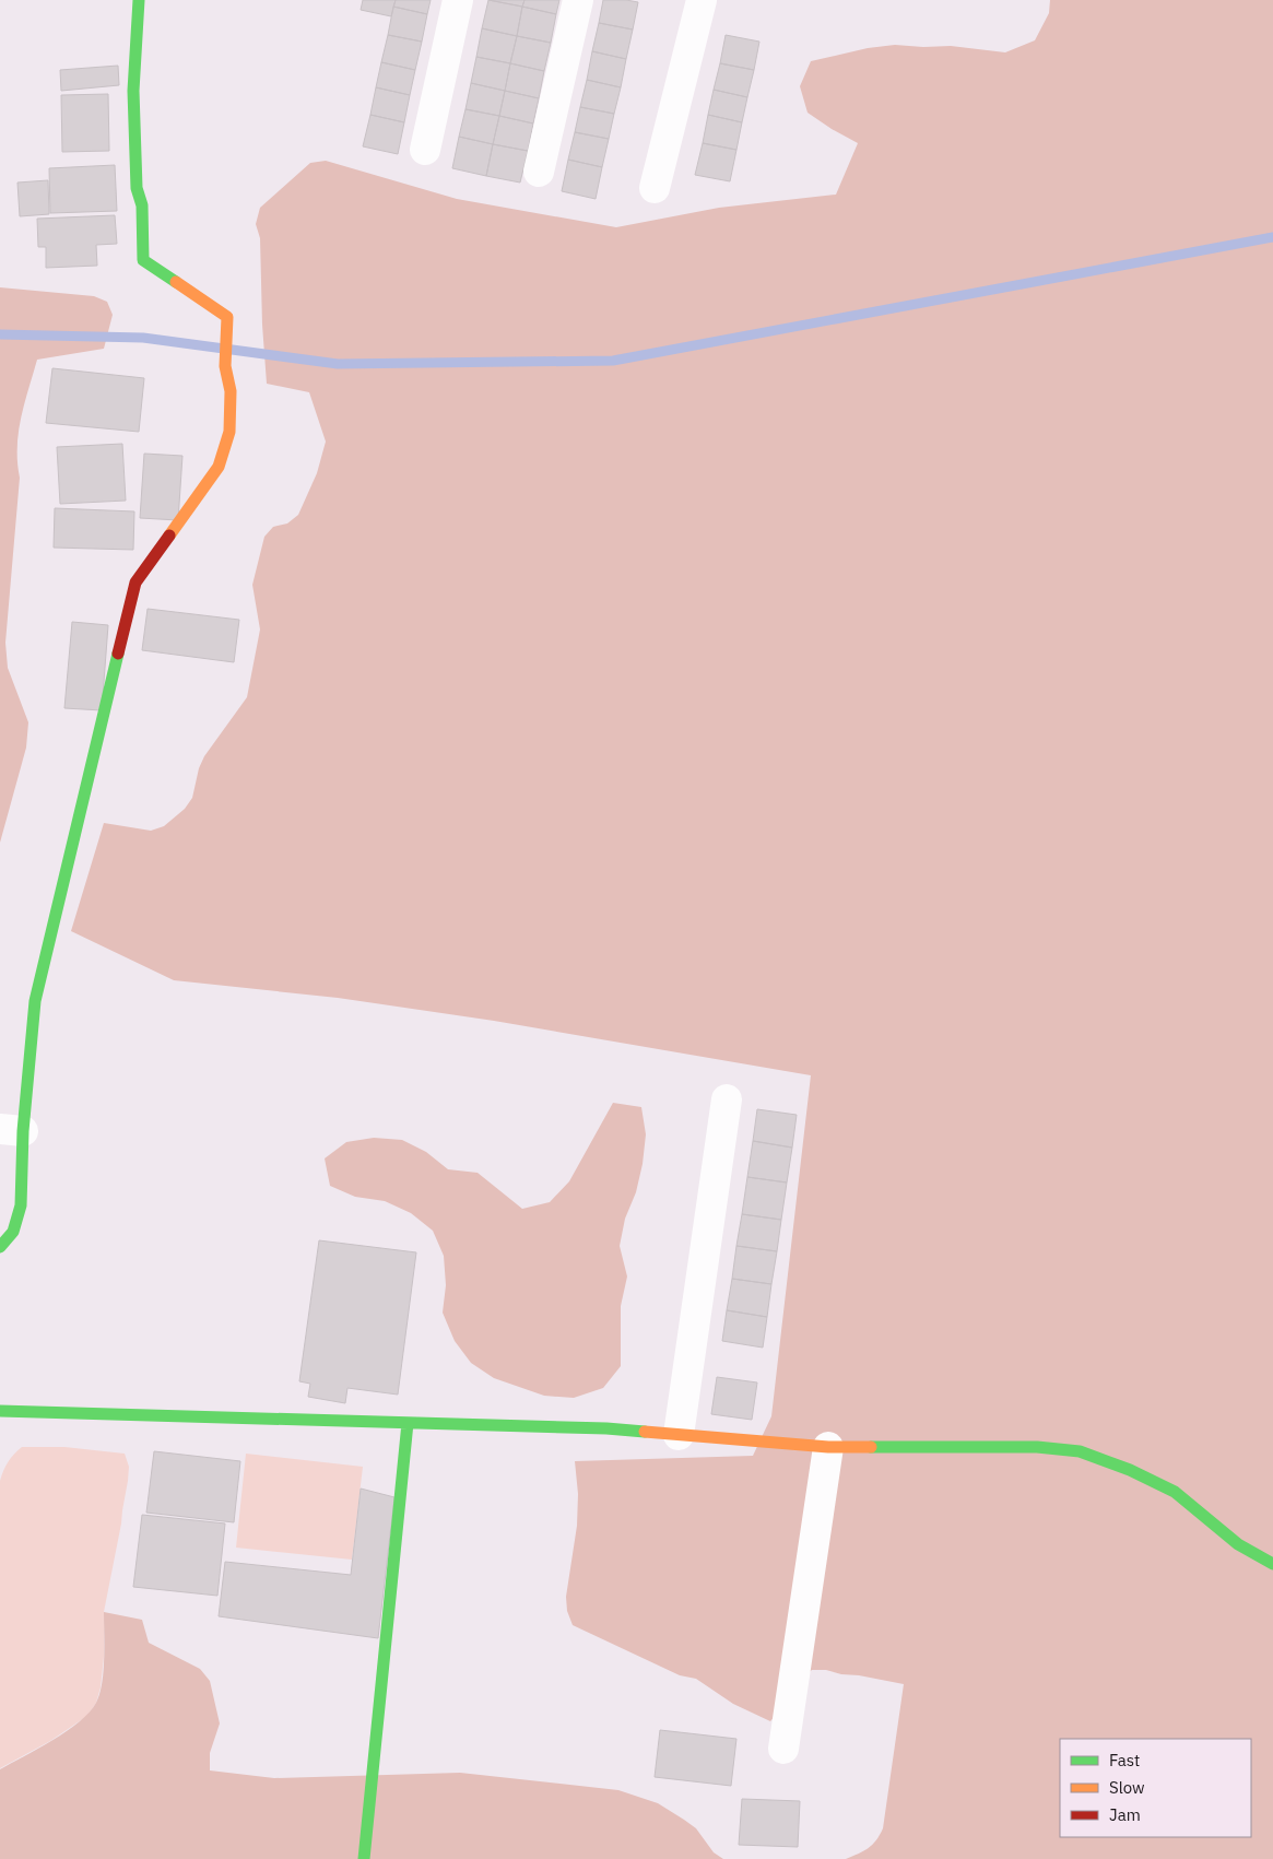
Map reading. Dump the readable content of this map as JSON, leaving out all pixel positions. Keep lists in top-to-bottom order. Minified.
{"legend":["Fast","Slow","Jam"]}
